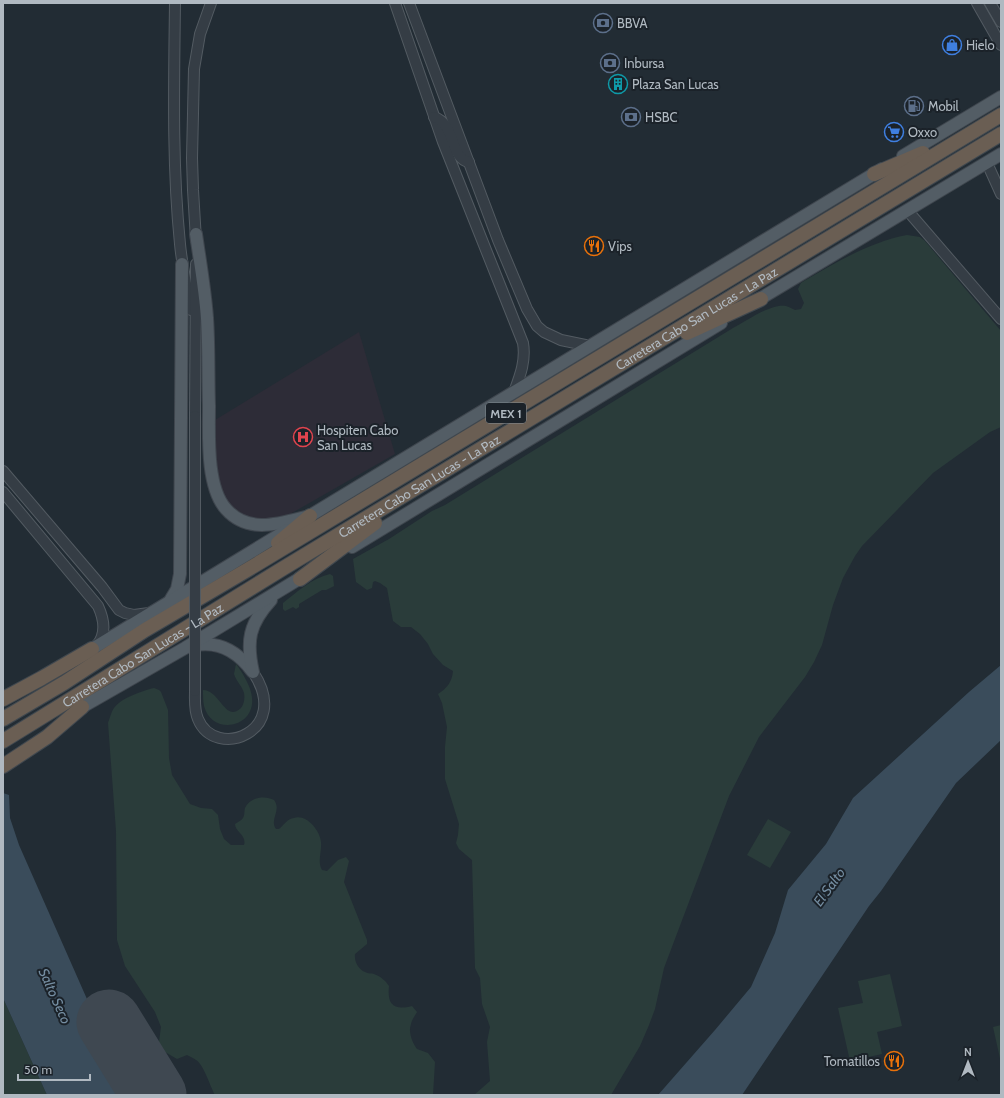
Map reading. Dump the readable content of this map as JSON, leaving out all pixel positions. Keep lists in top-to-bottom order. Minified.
{"streets":{"highway":["Carretera Cabo San Lucas - La Paz","MEX 1"]},"water":["El Salto","Salto Seco"],"places":{"bank":["BBVA","Inbursa","HSBC"],"shop":["Hielo"],"building":["Plaza San Lucas"],"fuel station":["Mobil"],"supermarket":["Oxxo"],"restaurant":["Vips","Tomatillos"],"hospital":["Hospiten Cabo San Lucas"]},"scale_bar":"50 m","north":"top"}
